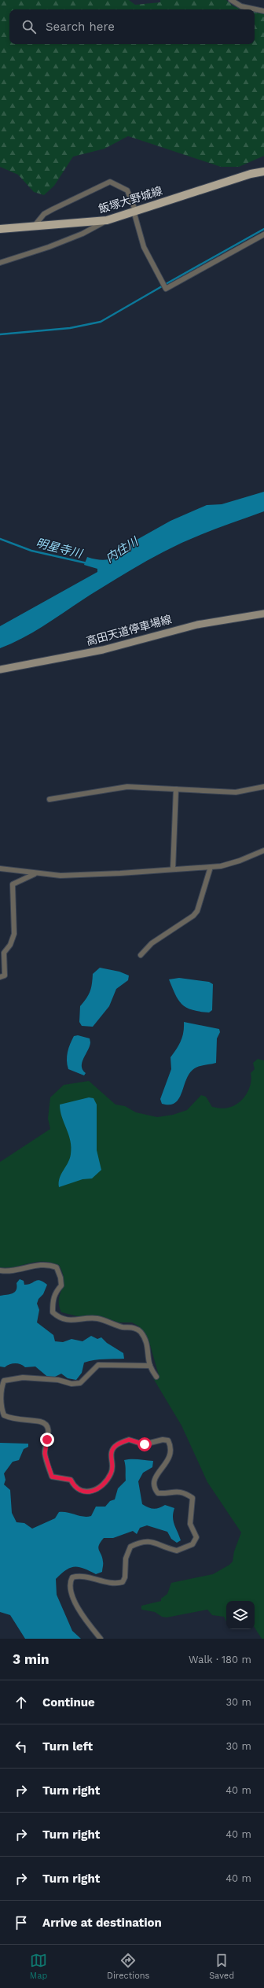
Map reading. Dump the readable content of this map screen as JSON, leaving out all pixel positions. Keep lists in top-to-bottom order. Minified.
{"streets":{"main road":["飯塚大野城線","高田天道停車場線"]},"water":["明星寺川","内住川"],"page":{"search":"Search here","heading":["3 min","Walk · 180 m"],"list":[["Continue","30 m"],["Turn left","30 m"],["Turn right","40 m"],["Turn right","40 m"],["Turn right","40 m"],"Arrive at destination"],"nav":["Map","Directions","Saved"]}}
